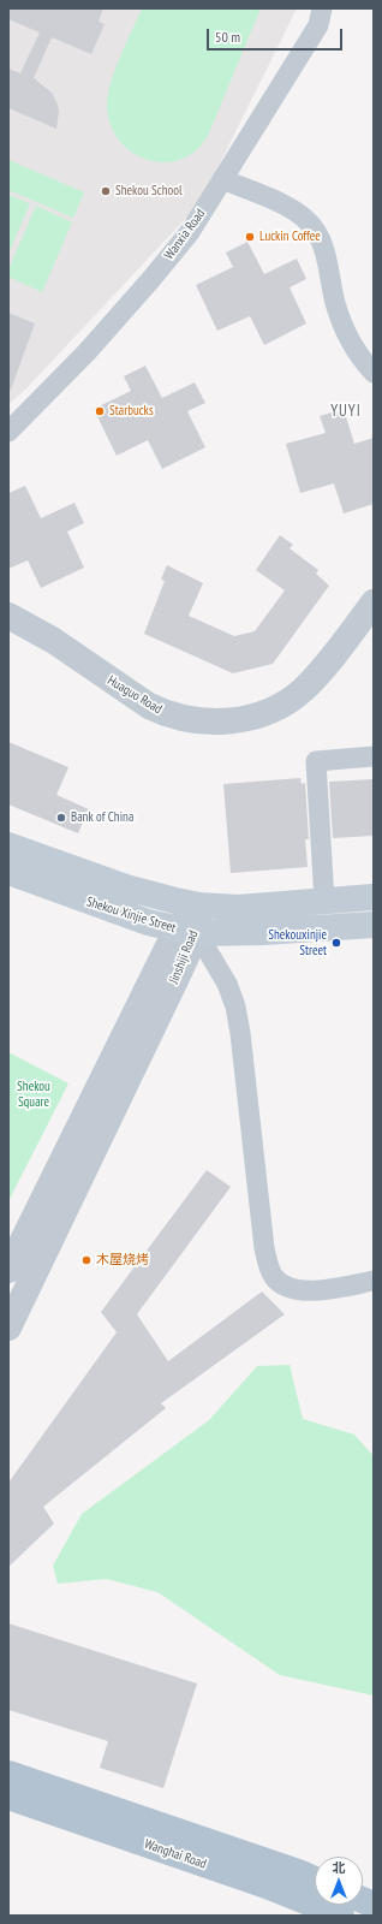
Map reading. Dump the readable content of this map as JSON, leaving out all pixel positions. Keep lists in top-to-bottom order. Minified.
{"streets":{"main road":["Shekou Xinjie Street","Wanghai Road"],"street":["Wanxia Road","Huaguo Road","Jinshiji Road"]},"crossings":[["Shekou Xinjie Street","Jinshiji Road"]],"districts":["YUYI"],"parks":["Shekou Square"],"places":["Shekou School","Luckin Coffee","Starbucks","Bank of China","Shekouxinjie Street","木屋烧烤"],"scale_bar":"50 m","north":"top"}
